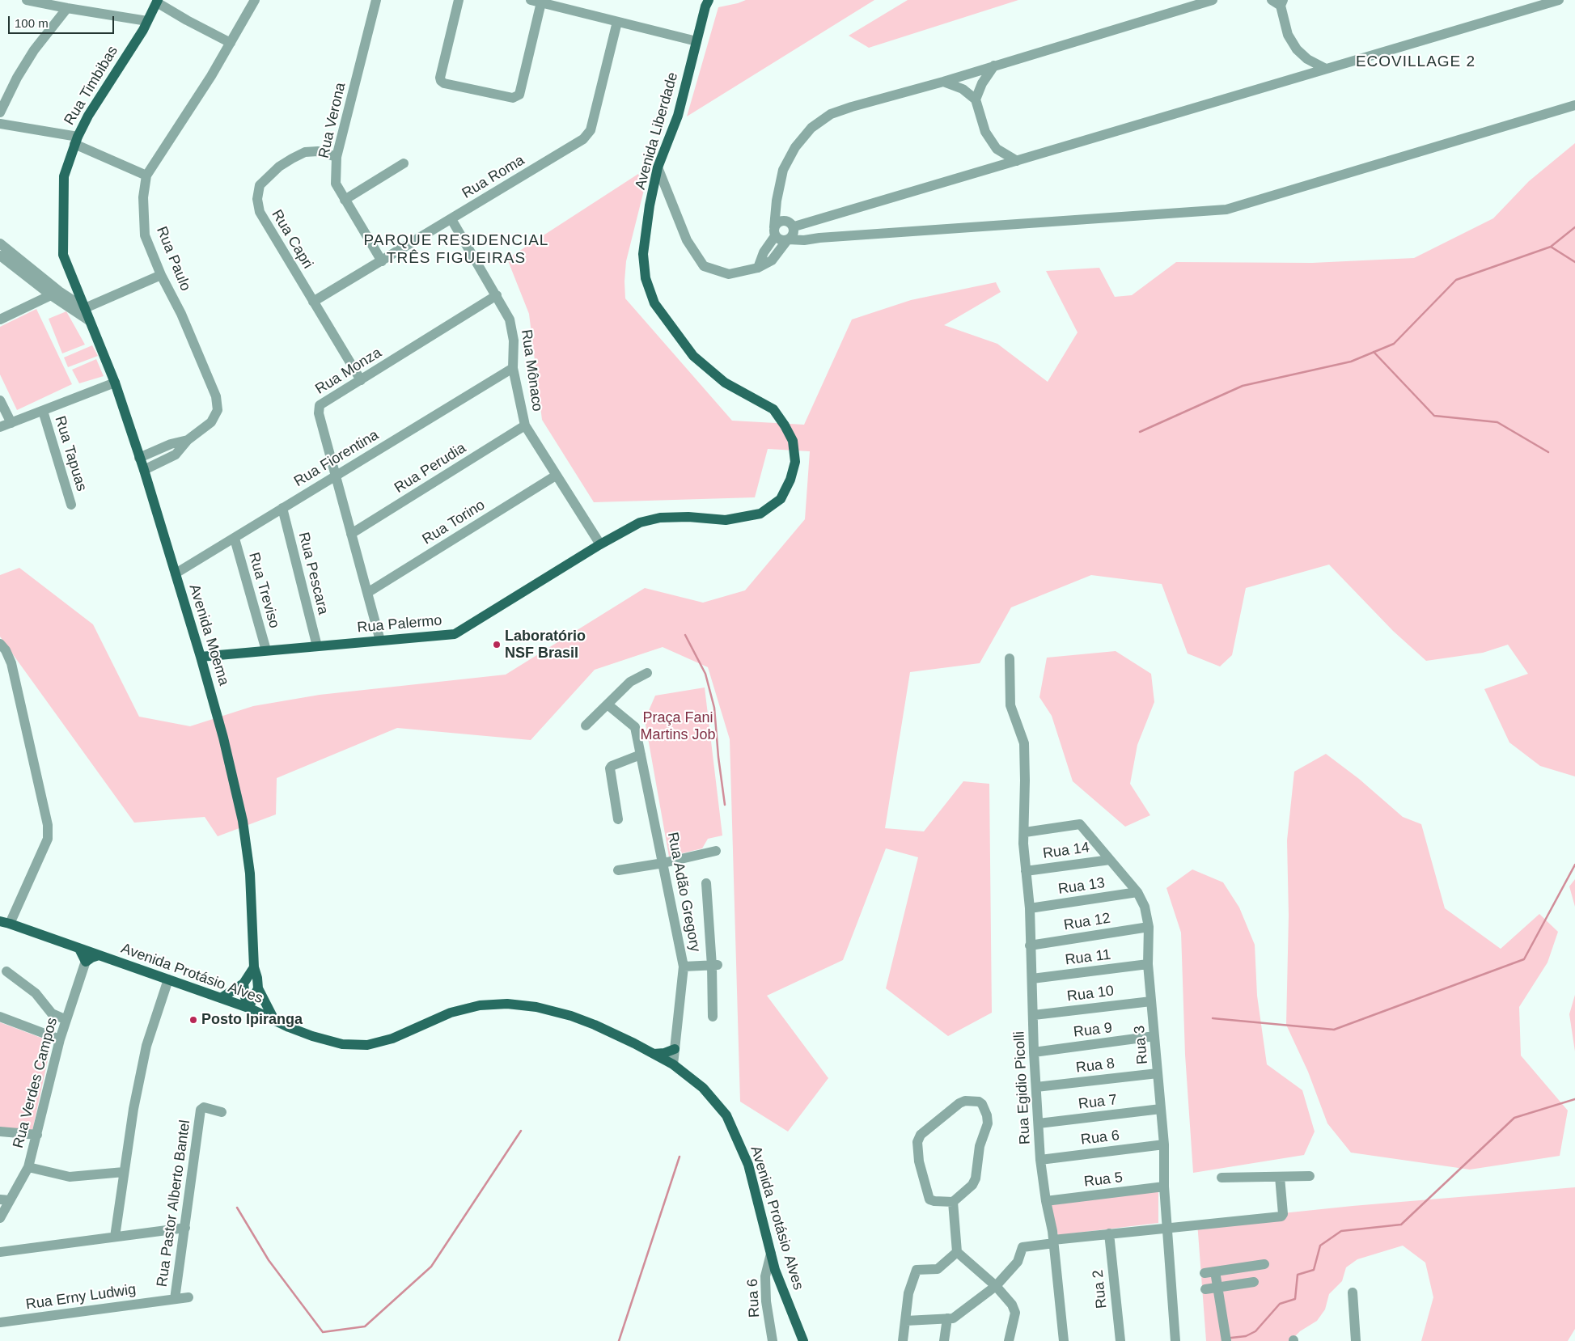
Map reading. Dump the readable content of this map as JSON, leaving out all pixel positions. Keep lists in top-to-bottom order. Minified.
{"streets":{"main road":["Rua Timbibas","Avenida Liberdade","Rua Palermo","Avenida Moema","Avenida Protásio Alves"],"street":["Rua Verona","Rua Roma","Rua Capri","Rua Paulo","Rua Mônaco","Rua Monza","Rua Tapuas","Rua Fiorentina","Rua Perudia","Rua Torino","Rua Pescara","Rua Treviso","Rua 14","Rua 13","Rua Adão Gregory","Rua 12","Rua 11","Rua 10","Rua 9","Rua 3","Rua 8","Rua Verdes Campos","Rua Egidio Picolli","Rua 7","Rua 6","Rua 5","Rua Pastor Alberto Bantel","Rua 2","Rua Erny Ludwig"]},"crossings":[["Rua Timbibas","Avenida Moema"],["Rua Verona","Rua Roma"],["Rua Verona","Rua Capri"],["Avenida Liberdade","Rua Mônaco"],["Avenida Liberdade","Rua Palermo"],["Rua Roma","Rua Capri"],["Rua Roma","Rua Mônaco"],["Rua Capri","Rua Monza"],["Rua Paulo","Avenida Moema"],["Rua Mônaco","Rua Monza"],["Rua Mônaco","Rua Fiorentina"],["Rua Mônaco","Rua Perudia"],["Rua Mônaco","Rua Torino"],["Rua Mônaco","Rua Palermo"],["Rua Monza","Rua Fiorentina"],["Rua Monza","Rua Perudia"],["Rua Monza","Rua Torino"],["Rua Monza","Rua Palermo"],["Rua Fiorentina","Rua Pescara"],["Rua Fiorentina","Rua Treviso"],["Rua Fiorentina","Avenida Moema"],["Rua Pescara","Rua Palermo"],["Rua Treviso","Rua Palermo"],["Rua Palermo","Avenida Moema"],["Avenida Moema","Avenida Protásio Alves"],["Rua 14","Rua 3"],["Rua 14","Rua Egidio Picolli"],["Rua 13","Rua 3"],["Rua 13","Rua Egidio Picolli"],["Rua Adão Gregory","Avenida Protásio Alves"],["Rua 12","Rua 3"],["Rua 12","Rua Egidio Picolli"],["Rua 11","Rua 3"],["Rua 11","Rua Egidio Picolli"],["Avenida Protásio Alves","Rua Verdes Campos"],["Avenida Protásio Alves","Rua 6"],["Rua 10","Rua 3"],["Rua 10","Rua Egidio Picolli"],["Rua 9","Rua 3"],["Rua 9","Rua Egidio Picolli"],["Rua 3","Rua 8"],["Rua 3","Rua Egidio Picolli"],["Rua 3","Rua 7"],["Rua 3","Rua 6"],["Rua 3","Rua 5"],["Rua 8","Rua Egidio Picolli"],["Rua Egidio Picolli","Rua 7"],["Rua Egidio Picolli","Rua 6"],["Rua Egidio Picolli","Rua 5"],["Rua Pastor Alberto Bantel","Rua Erny Ludwig"]],"districts":["ECOVILLAGE 2","PARQUE RESIDENCIAL TRÊS FIGUEIRAS"],"parks":["Praça Fani Martins Job"],"places":["Laboratório NSF Brasil","Posto Ipiranga"],"scale_bar":"100 m"}
